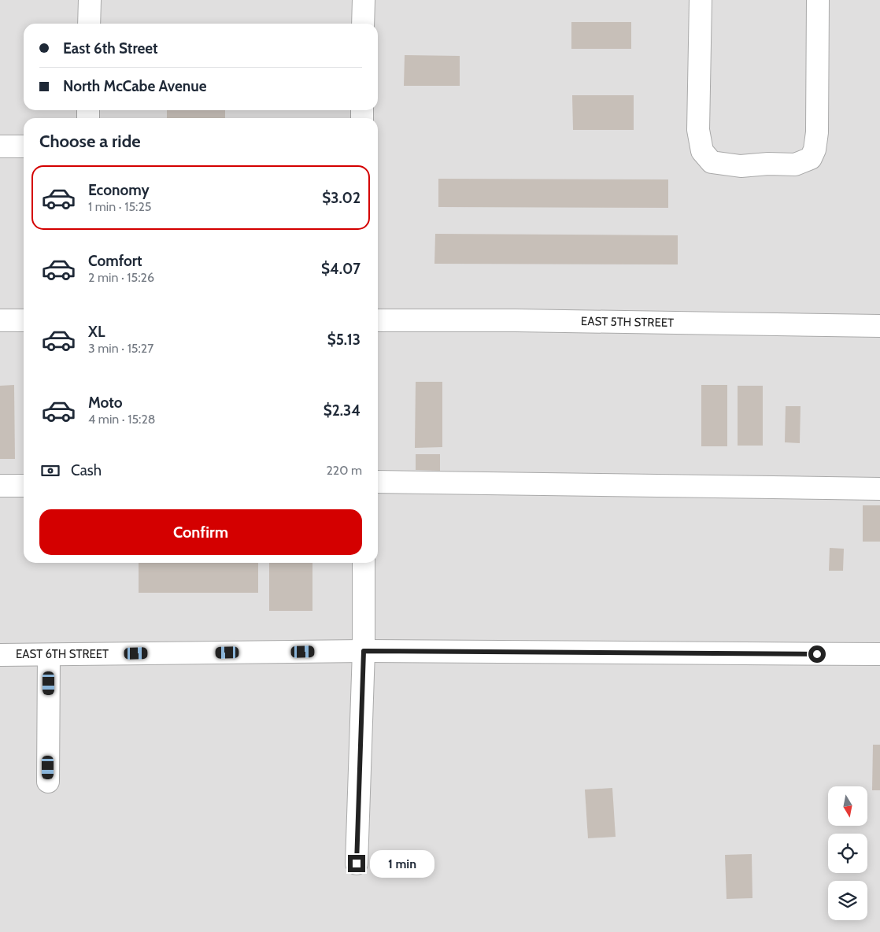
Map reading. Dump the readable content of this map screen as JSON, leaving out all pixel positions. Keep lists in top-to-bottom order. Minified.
{"streets":{"street":["EAST 5TH STREET","EAST 6TH STREET"]},"north":"bottom","page":{"banner":["East 6th Street","North McCabe Avenue"],"heading":"Choose a ride","list":[{"name":"Economy","note":"1 min · 15:25","value":"$3.02"},{"name":"Comfort","note":"2 min · 15:26","value":"$4.07"},{"name":"XL","note":"3 min · 15:27","value":"$5.13"},{"name":"Moto","note":"4 min · 15:28","value":"$2.34"}],"pay":["Cash","220 m"],"buttons":"Confirm","bubble":"1 min"}}
